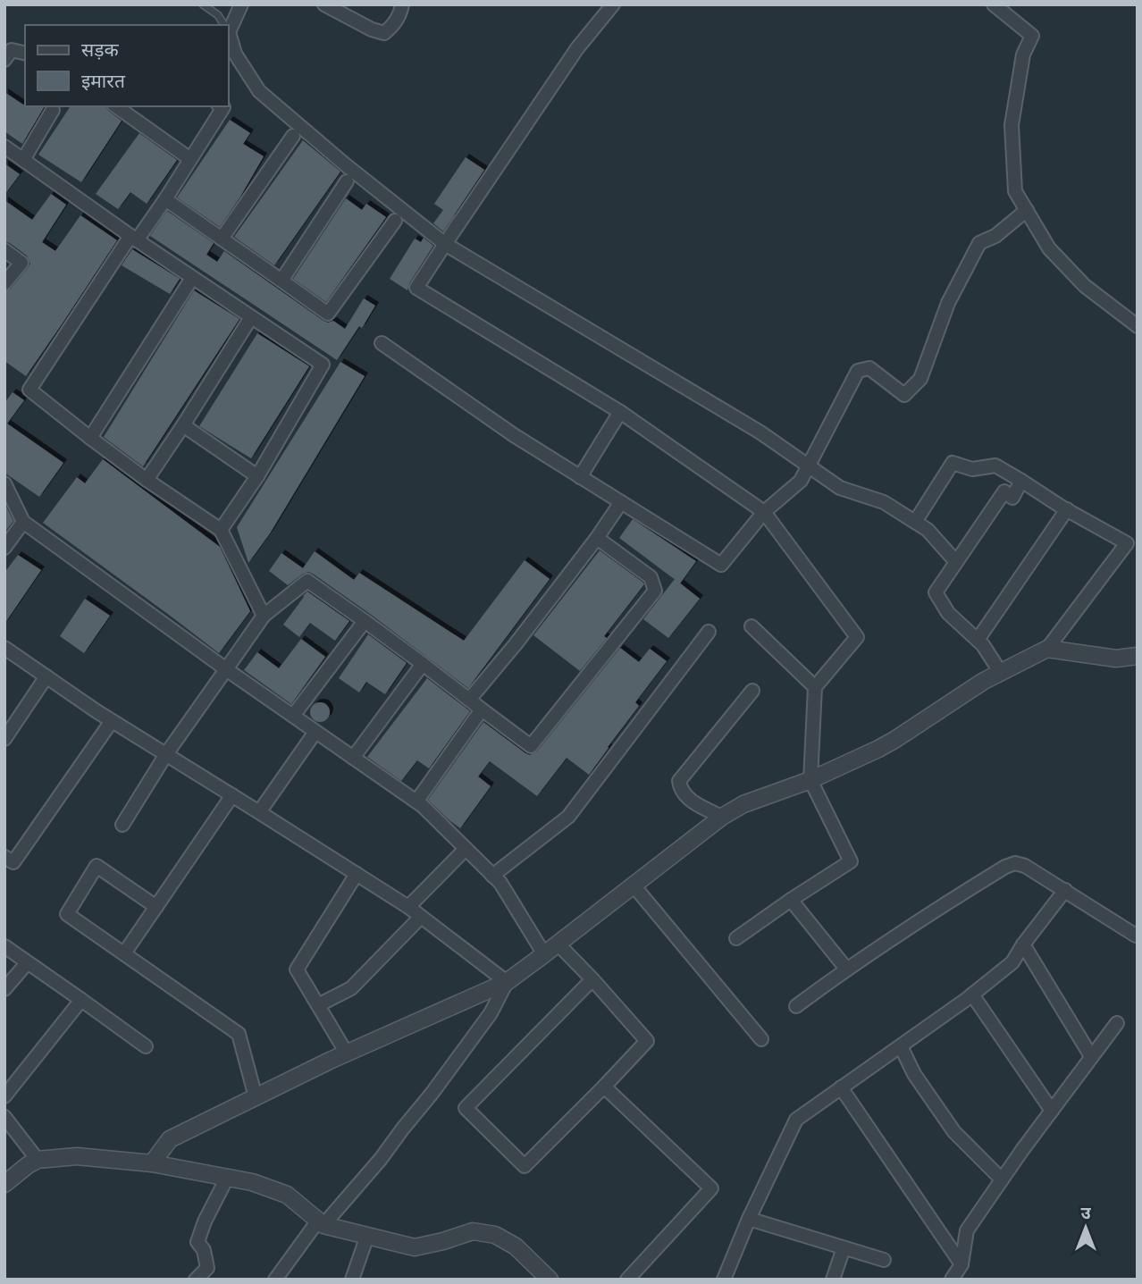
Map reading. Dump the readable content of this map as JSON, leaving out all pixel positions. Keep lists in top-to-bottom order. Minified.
{"legend":["सड़क","इमारत"],"north":"top"}
